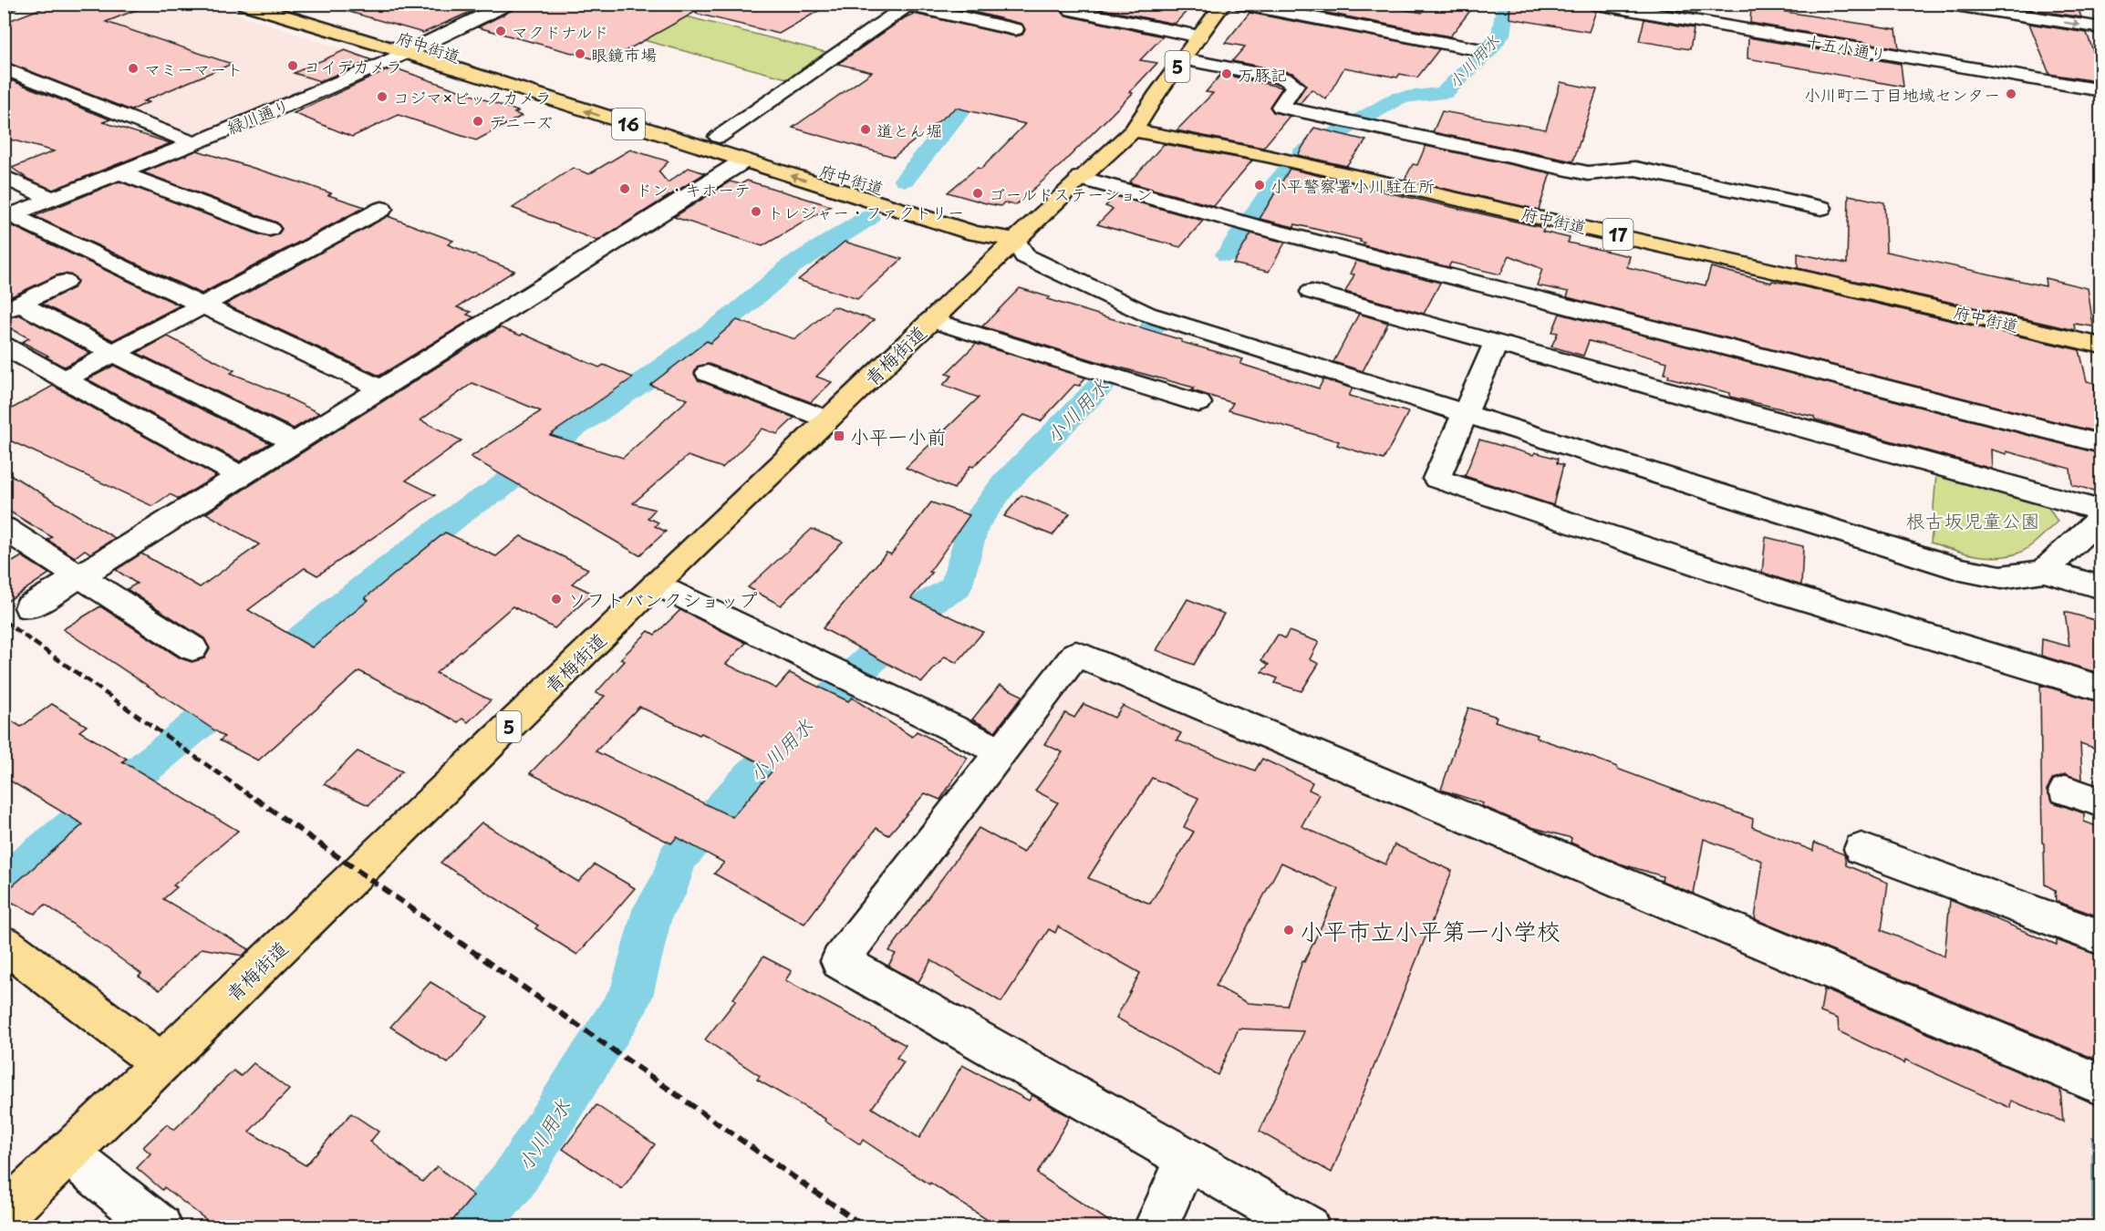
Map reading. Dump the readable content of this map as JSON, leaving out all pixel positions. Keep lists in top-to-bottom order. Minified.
{"streets":{"main road":["府中街道","5","16","17","青梅街道"],"street":["十五小通り","緑川通り"]},"crossings":[["府中街道","緑川通り"],["府中街道","青梅街道"]],"water":["小川用水"],"parks":["根古坂児童公園"],"places":{"other":["マクドナルド","眼鏡市場","コイデカメラ","マミーマート","万豚記","小川町二丁目地域センター","コジマ×ビックカメラ","デニーズ","道とん堀","小平警察署小川駐在所","ドン・キホーテ","ゴールドステーション","トレジャー・ファクトリー","ソフトバンクショップ","小平市立小平第一小学校"],"transit":["小平一小前"]}}
